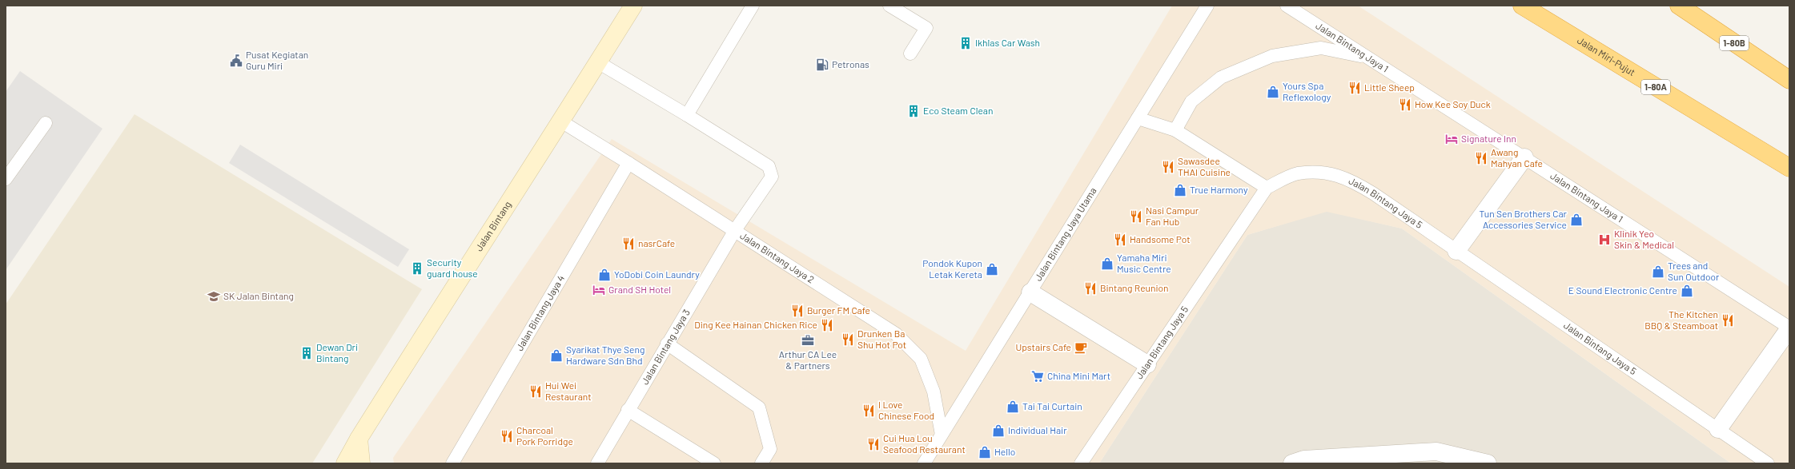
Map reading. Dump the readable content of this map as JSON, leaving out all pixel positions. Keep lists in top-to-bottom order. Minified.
{"streets":{"highway":["1-80B","Jalan Miri-Pujut","1-80A"],"main road":["Jalan Bintang"],"lane":["Jalan Bintang Jaya 1","Jalan Bintang Jaya 5","Jalan Bintang Jaya Utama","Jalan Bintang Jaya 2","Jalan Bintang Jaya 4","Jalan Bintang Jaya 3"]},"crossings":[["Jalan Bintang","Jalan Bintang Jaya 2"],["Jalan Bintang Jaya Utama","Jalan Bintang Jaya 2"],["Jalan Bintang Jaya 2","Jalan Bintang Jaya 4"],["Jalan Bintang Jaya 2","Jalan Bintang Jaya 3"]],"places":{"building":["Ikhlas Car Wash","Eco Steam Clean","Security guard house","Dewan Dri Bintang"],"public building":["Pusat Kegiatan Guru Miri"],"fuel station":["Petronas"],"restaurant":["Little Sheep","How Kee Soy Duck","Awang Mahyan Cafe","Sawasdee THAI Cuisine","Nasi Campur Fan Hub","Handsome Pot","nasrCafe","Bintang Reunion","Burger FM Cafe","The Kitchen BBQ & Steamboat","Ding Kee Hainan Chicken Rice","Drunken Ba Shu Hot Pot","Hui Wei Restaurant","I Love Chinese Food","Charcoal Pork Porridge","Cui Hua Lou Seafood Restaurant"],"shop":["Yours Spa Reflexology","True Harmony","Tun Sen Brothers Car Accessories Service","Yamaha Miri Music Centre","Pondok Kupon Letak Kereta","Trees and Sun Outdoor","YoDobi Coin Laundry","E Sound Electronic Centre","Syarikat Thye Seng Hardware Sdn Bhd","Tai Tai Curtain","Individual Hair","Hello"],"hotel":["Signature Inn","Grand SH Hotel"],"hospital":["Klinik Yeo Skin & Medical"],"school or university":["SK Jalan Bintang"],"office":["Arthur CA Lee & Partners"],"cafe":["Upstairs Cafe"],"supermarket":["China Mini Mart"]}}
